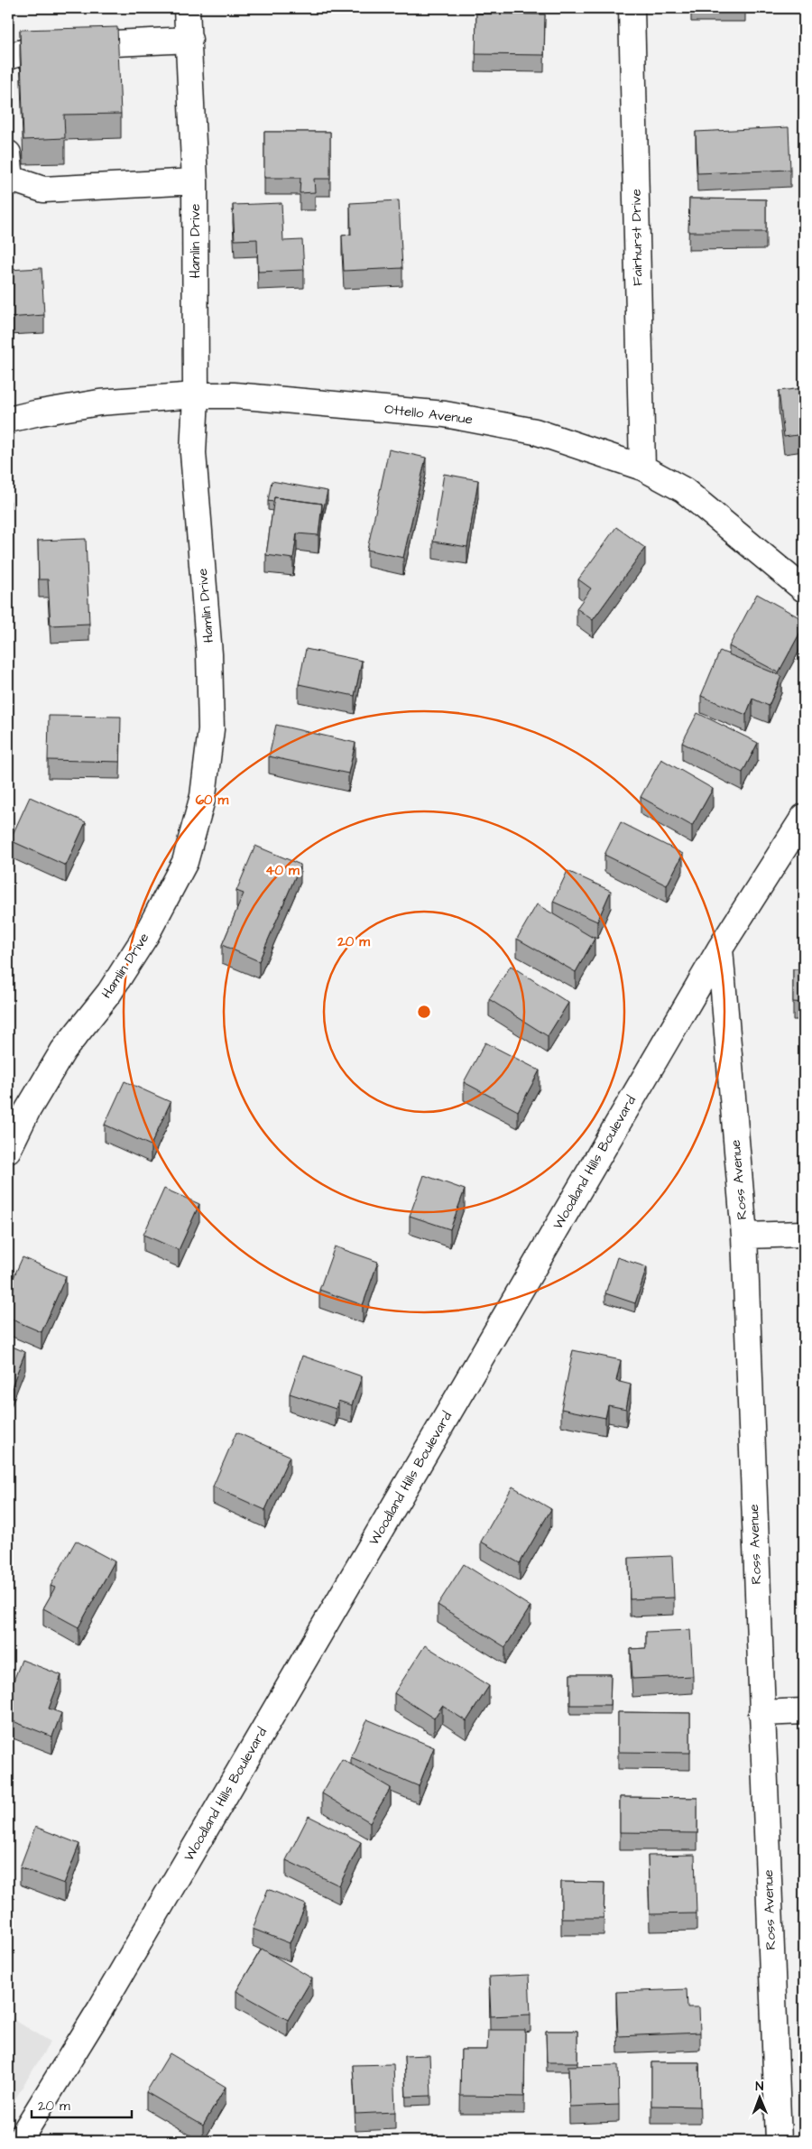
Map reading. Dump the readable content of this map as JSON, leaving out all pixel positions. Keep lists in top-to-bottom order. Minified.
{"streets":{"street":["Fairhurst Drive","Hamlin Drive","Ottello Avenue","Woodland Hills Boulevard","Ross Avenue"]},"crossings":[["Fairhurst Drive","Ottello Avenue"],["Hamlin Drive","Ottello Avenue"],["Woodland Hills Boulevard","Ross Avenue"]],"scale_bar":"20 m","north":"top","rings":["60 m","40 m","20 m"]}
